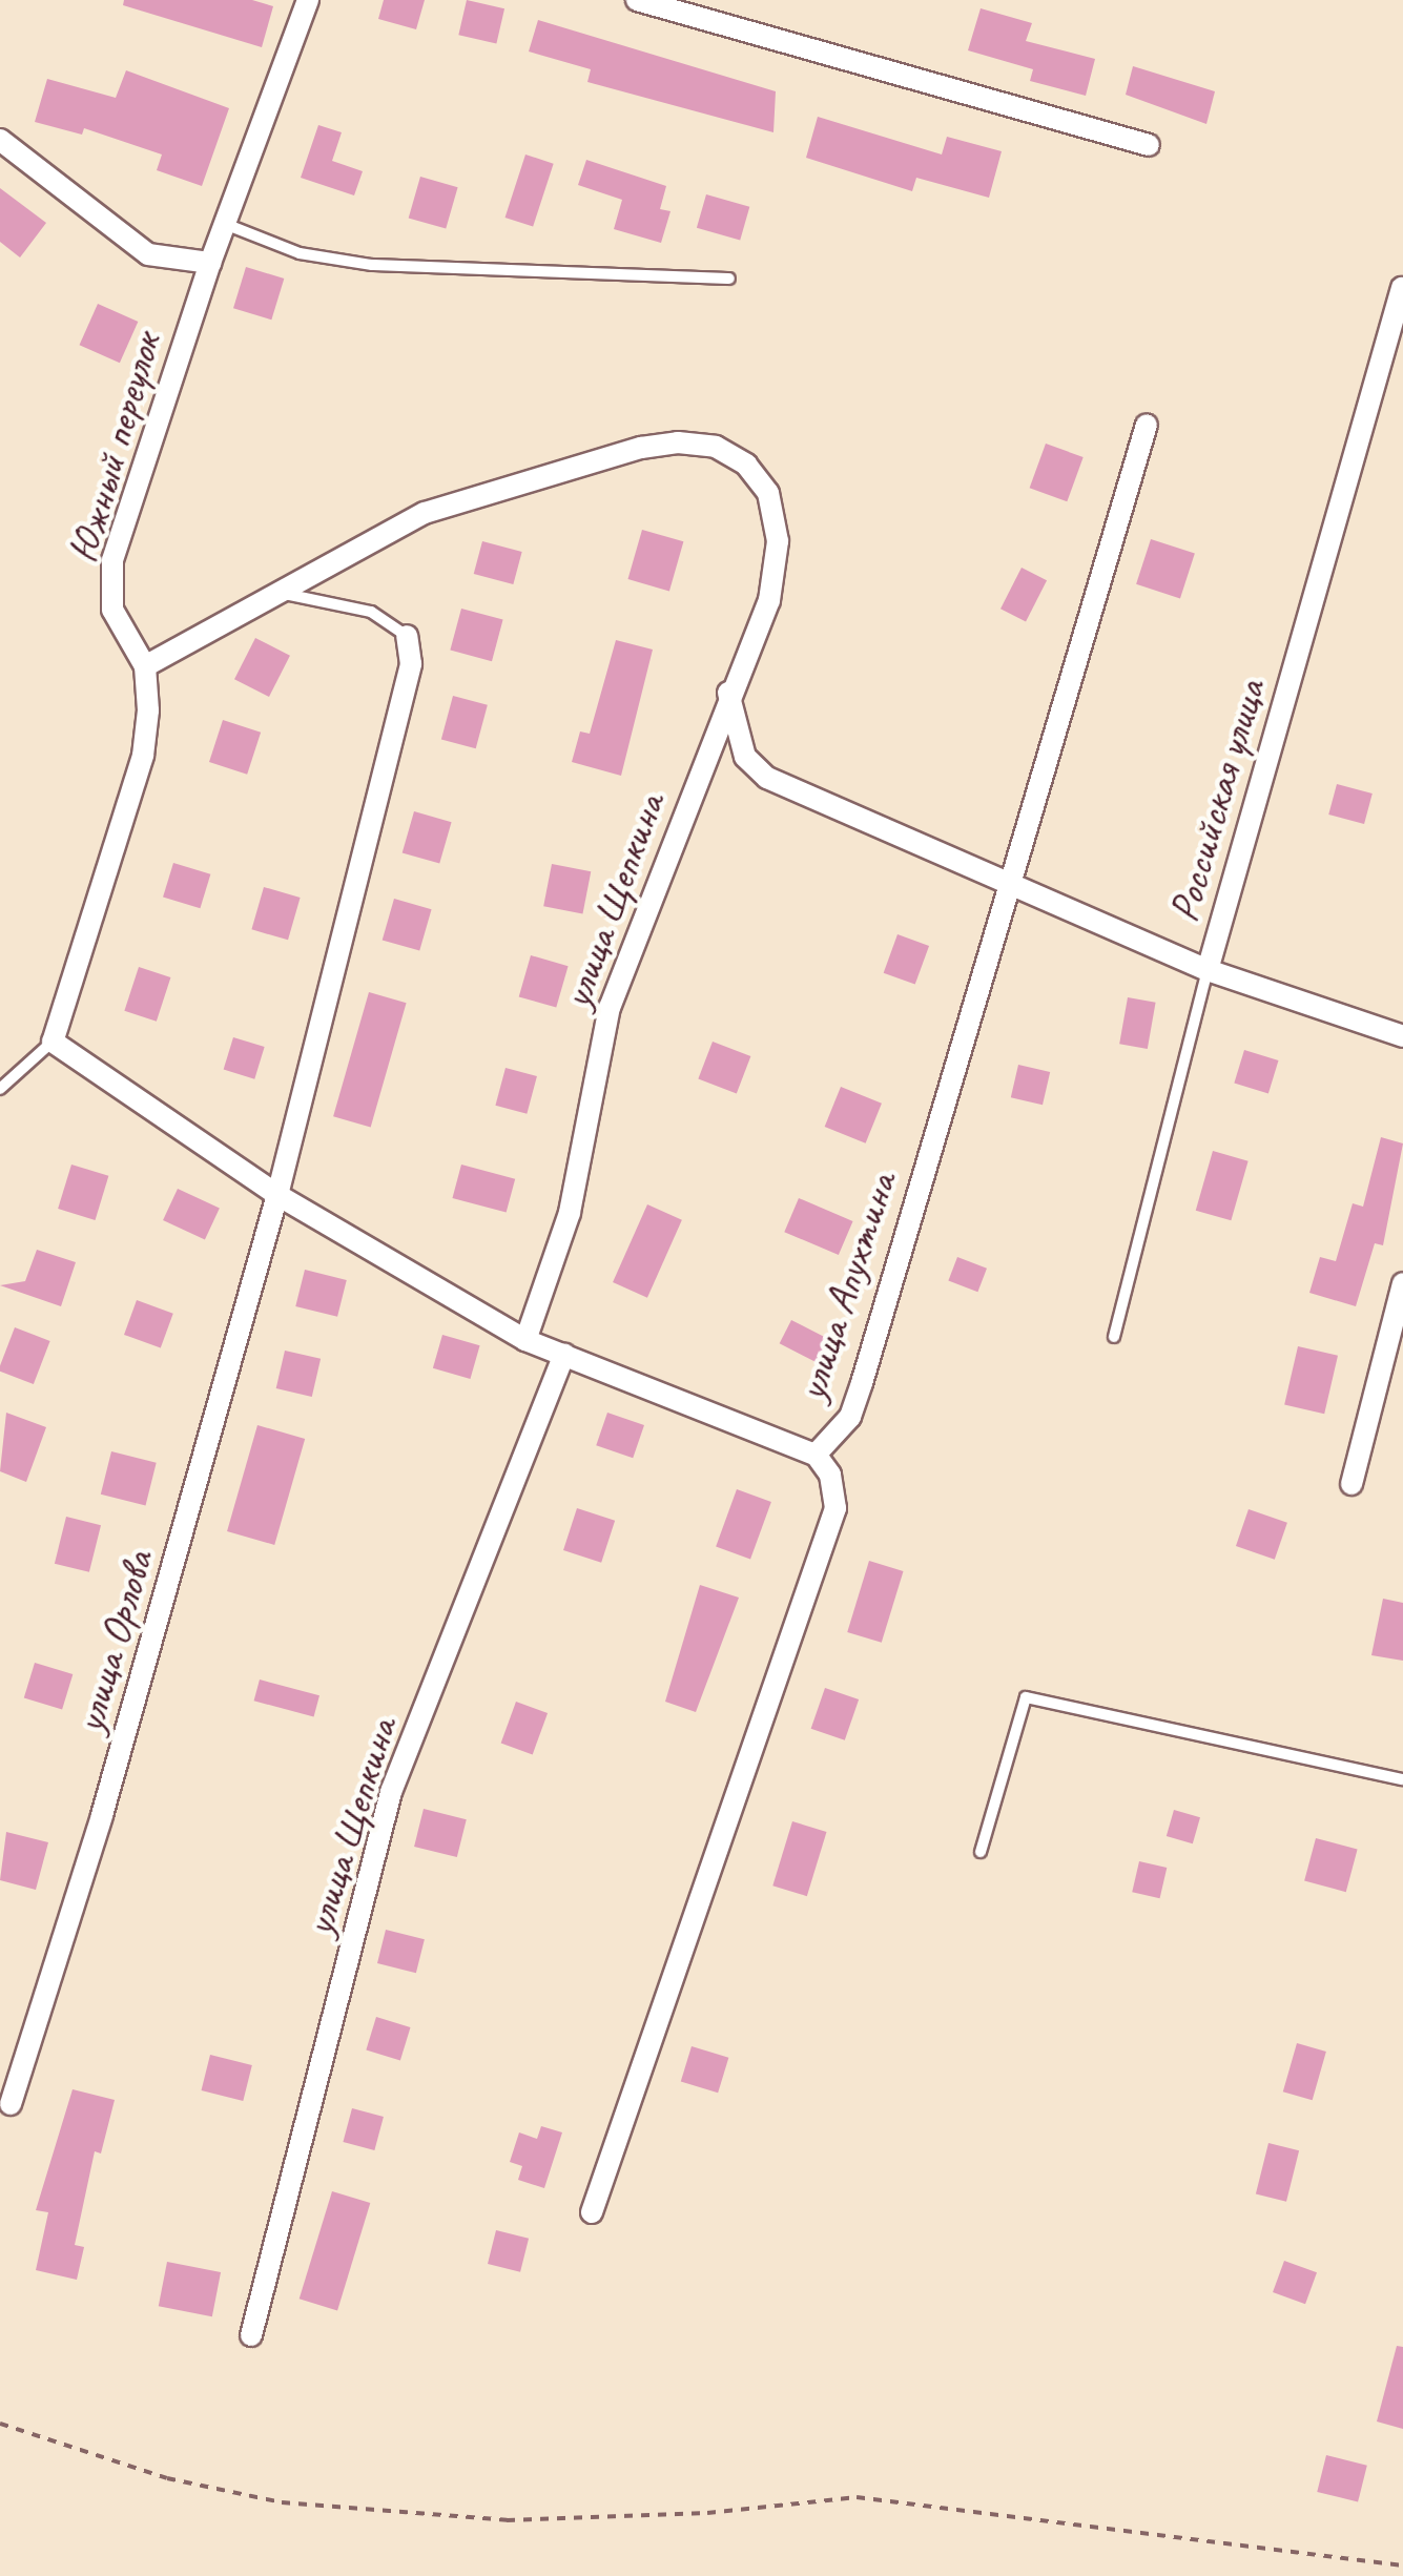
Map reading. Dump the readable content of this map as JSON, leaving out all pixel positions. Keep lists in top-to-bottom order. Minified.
{"streets":{"street":["Южный переулок","Российская улица","улица Щепкина","улица Апухтина","улица Орлова"]}}
